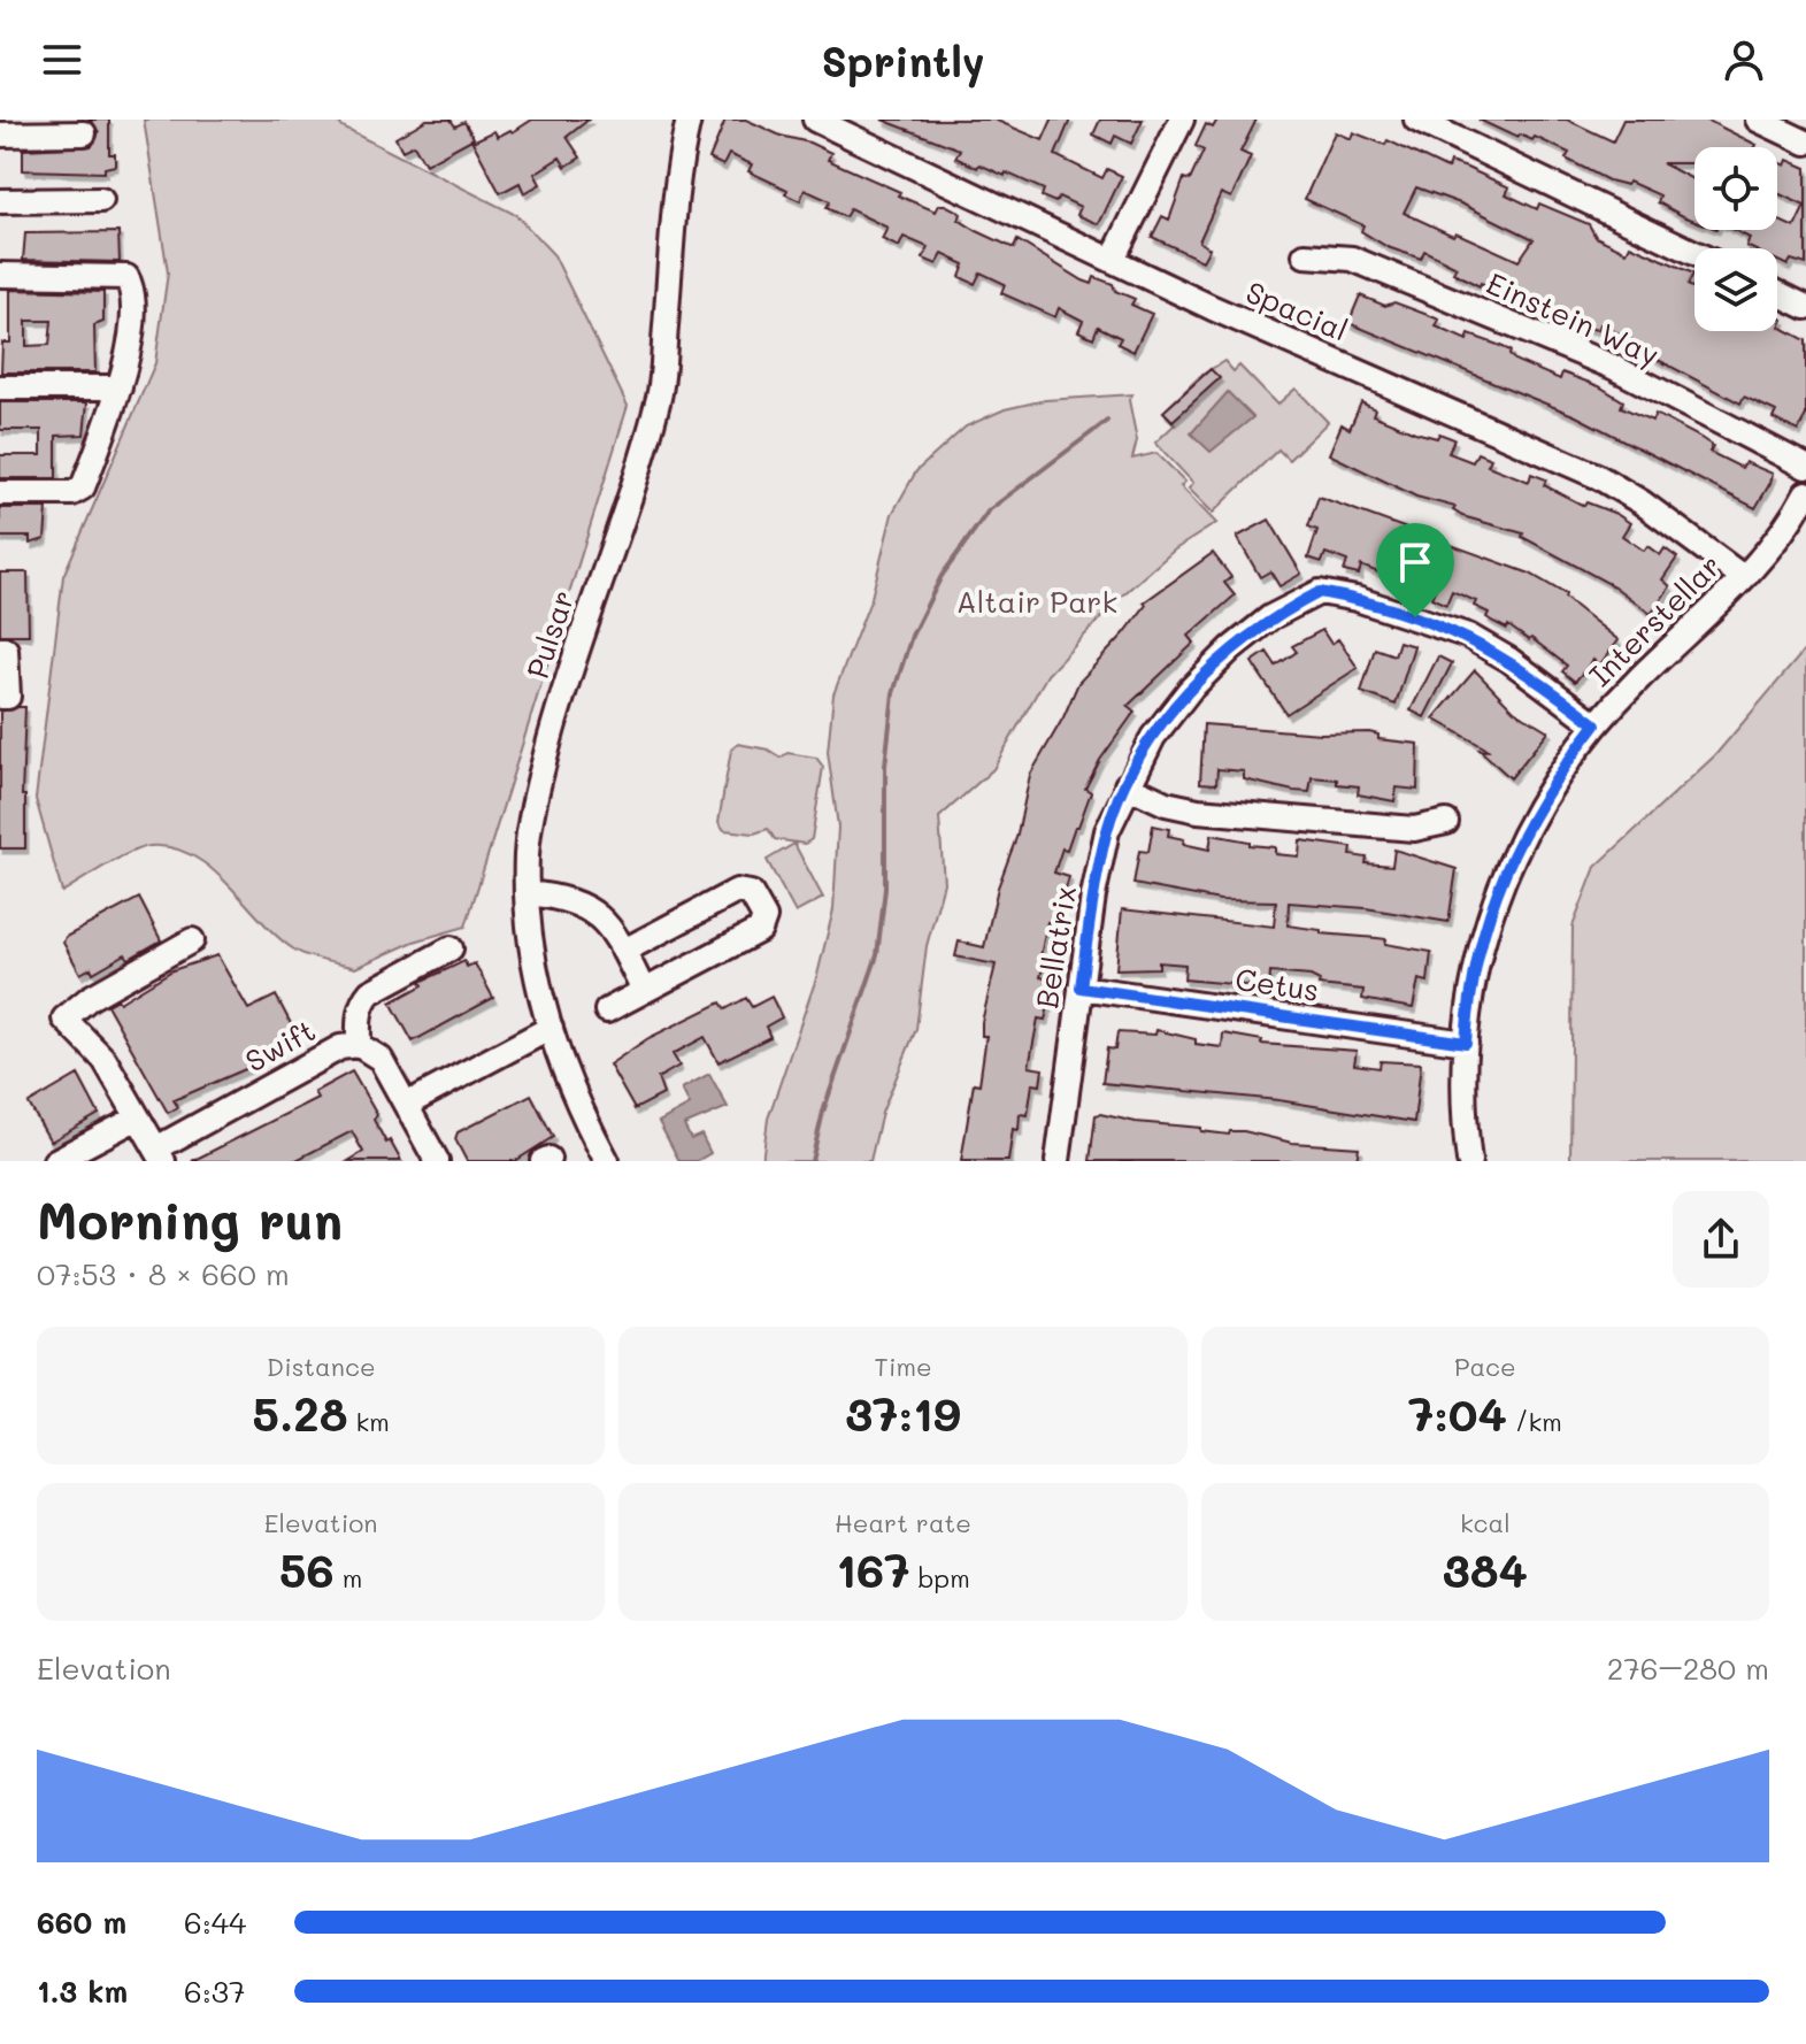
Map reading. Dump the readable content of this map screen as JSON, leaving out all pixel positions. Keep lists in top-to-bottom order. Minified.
{"streets":{"street":["Spacial","Einstein Way","Interstellar","Pulsar","Bellatrix","Cetus","Swift"]},"crossings":[["Spacial","Interstellar"],["Interstellar","Bellatrix"],["Interstellar","Cetus"],["Bellatrix","Cetus"]],"parks":["Altair Park"],"page":{"header":"Sprintly","heading":["Morning run","07:53 · 8 × 660 m"],"stats":[["Distance","5.28 km"],["Time","37:19"],["Pace","7:04 /km"],["Elevation","56 m"],["Heart rate","167 bpm"],["kcal","384"]],"chart":["Elevation","276–280 m"],"list":[{"name":"660 m","note":"6:44"},{"name":"1.3 km","note":"6:37"}]}}
